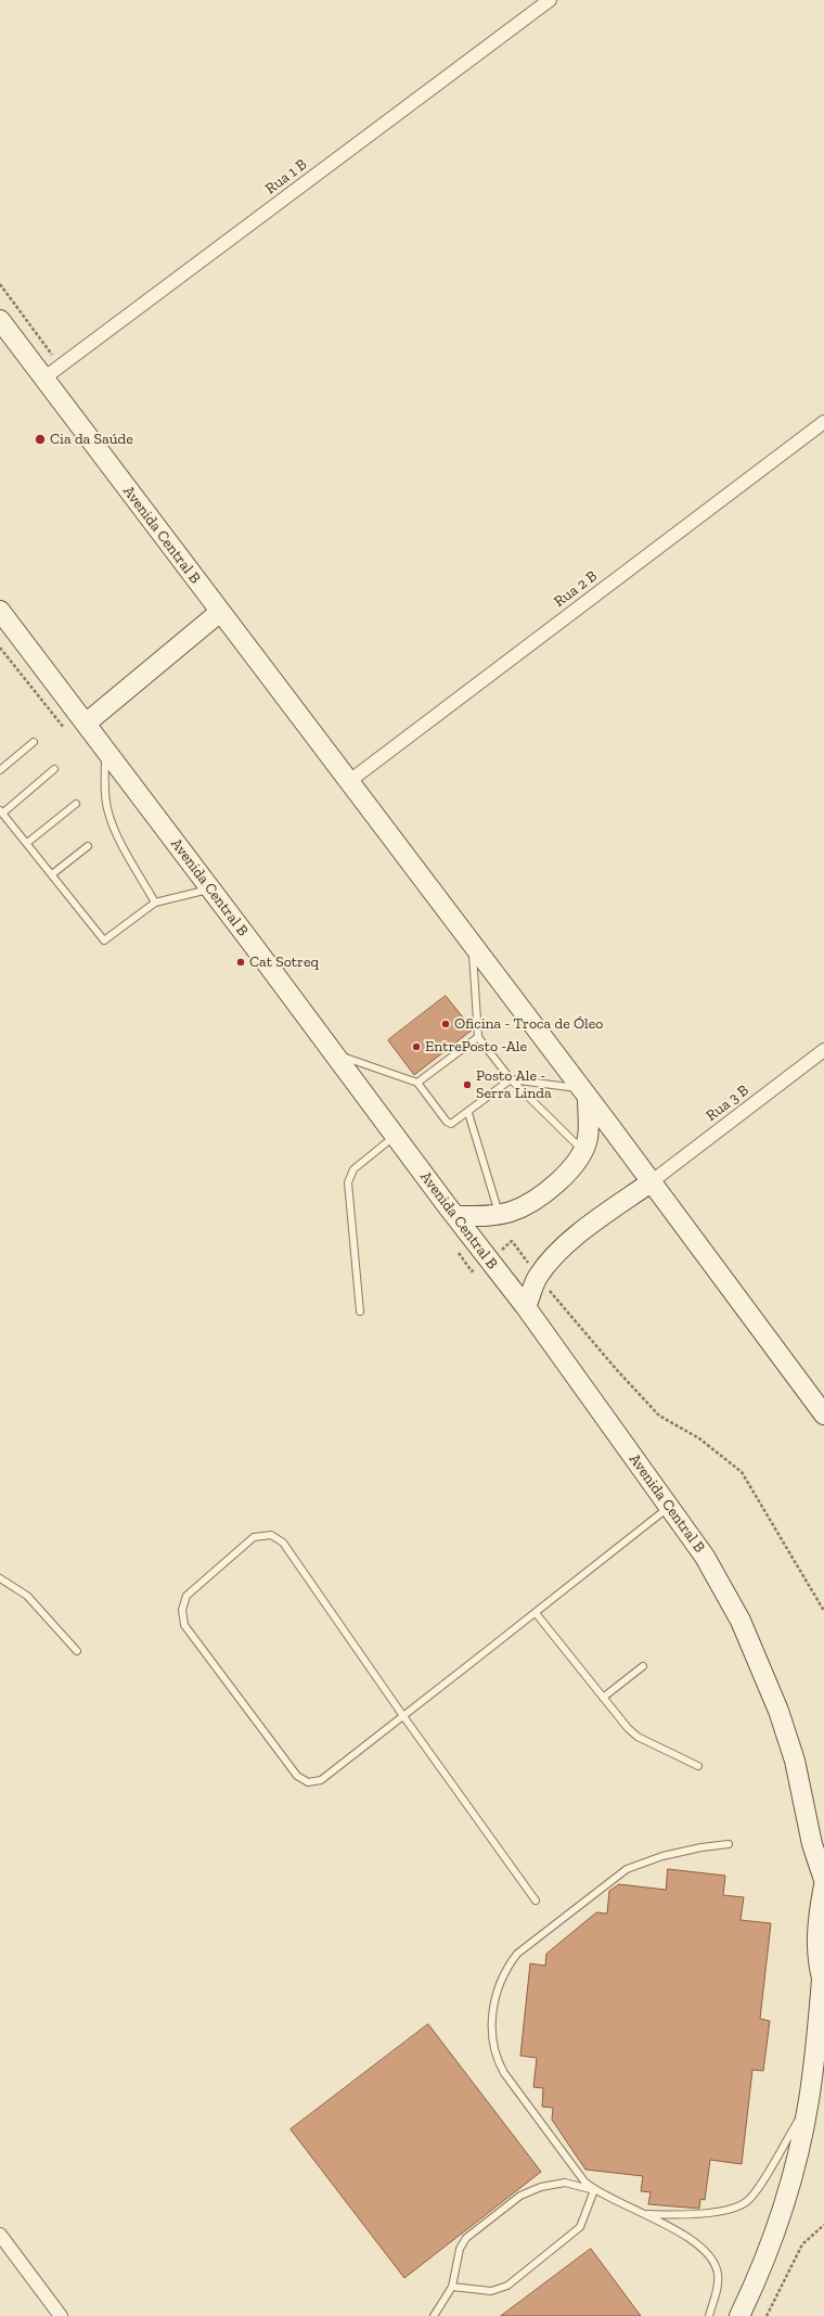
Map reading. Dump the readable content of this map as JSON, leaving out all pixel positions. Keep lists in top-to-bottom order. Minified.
{"streets":{"main road":["Avenida Central B"],"street":["Rua 1 B","Rua 2 B","Rua 3 B"]},"crossings":[["Rua 1 B","Avenida Central B"],["Avenida Central B","Rua 2 B"],["Avenida Central B","Rua 3 B"]],"places":["Cia da Saúde","Cat Sotreq","Oficina - Troca de Óleo","EntrePosto -Ale","Posto Ale - Serra Linda"]}
